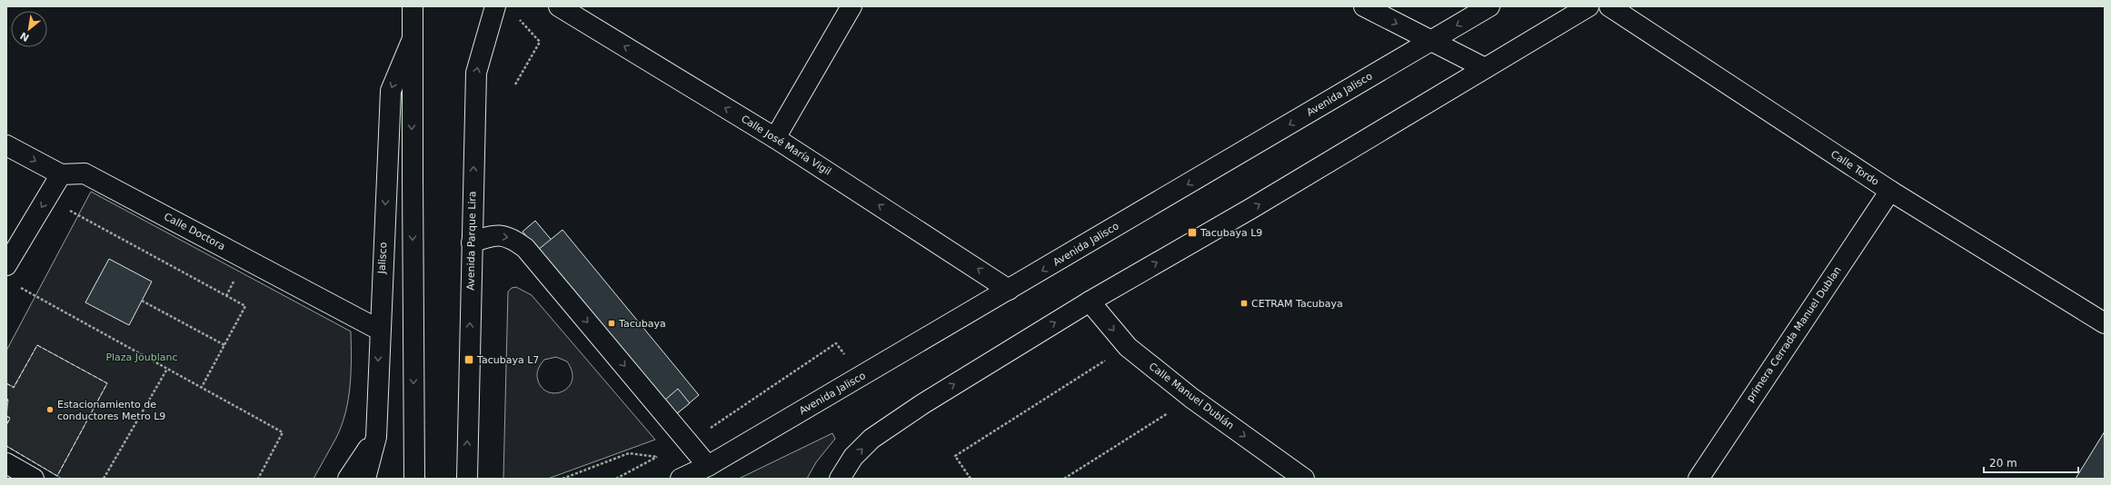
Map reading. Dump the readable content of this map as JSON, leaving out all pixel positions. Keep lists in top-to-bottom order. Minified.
{"streets":{"street":["Avenida Jalisco","Calle José María Vigil","Calle Tordo","Calle Doctora","Avenida Parque Lira","Jalisco","primera Cerrada Manuel Dublan","Calle Manuel Dublán"]},"crossings":[["Avenida Jalisco","Calle José María Vigil"],["Calle Tordo","primera Cerrada Manuel Dublan"],["Calle Doctora","Jalisco"]],"one_way":["Calle José María Vigil","Calle Manuel Dublán"],"parks":["Plaza Joublanc"],"places":{"transit":["Tacubaya L9","CETRAM Tacubaya","Tacubaya","Tacubaya L7"],"other":["Estacionamiento de conductores Metro L9"]},"scale_bar":"20 m","north":"bottom left"}
